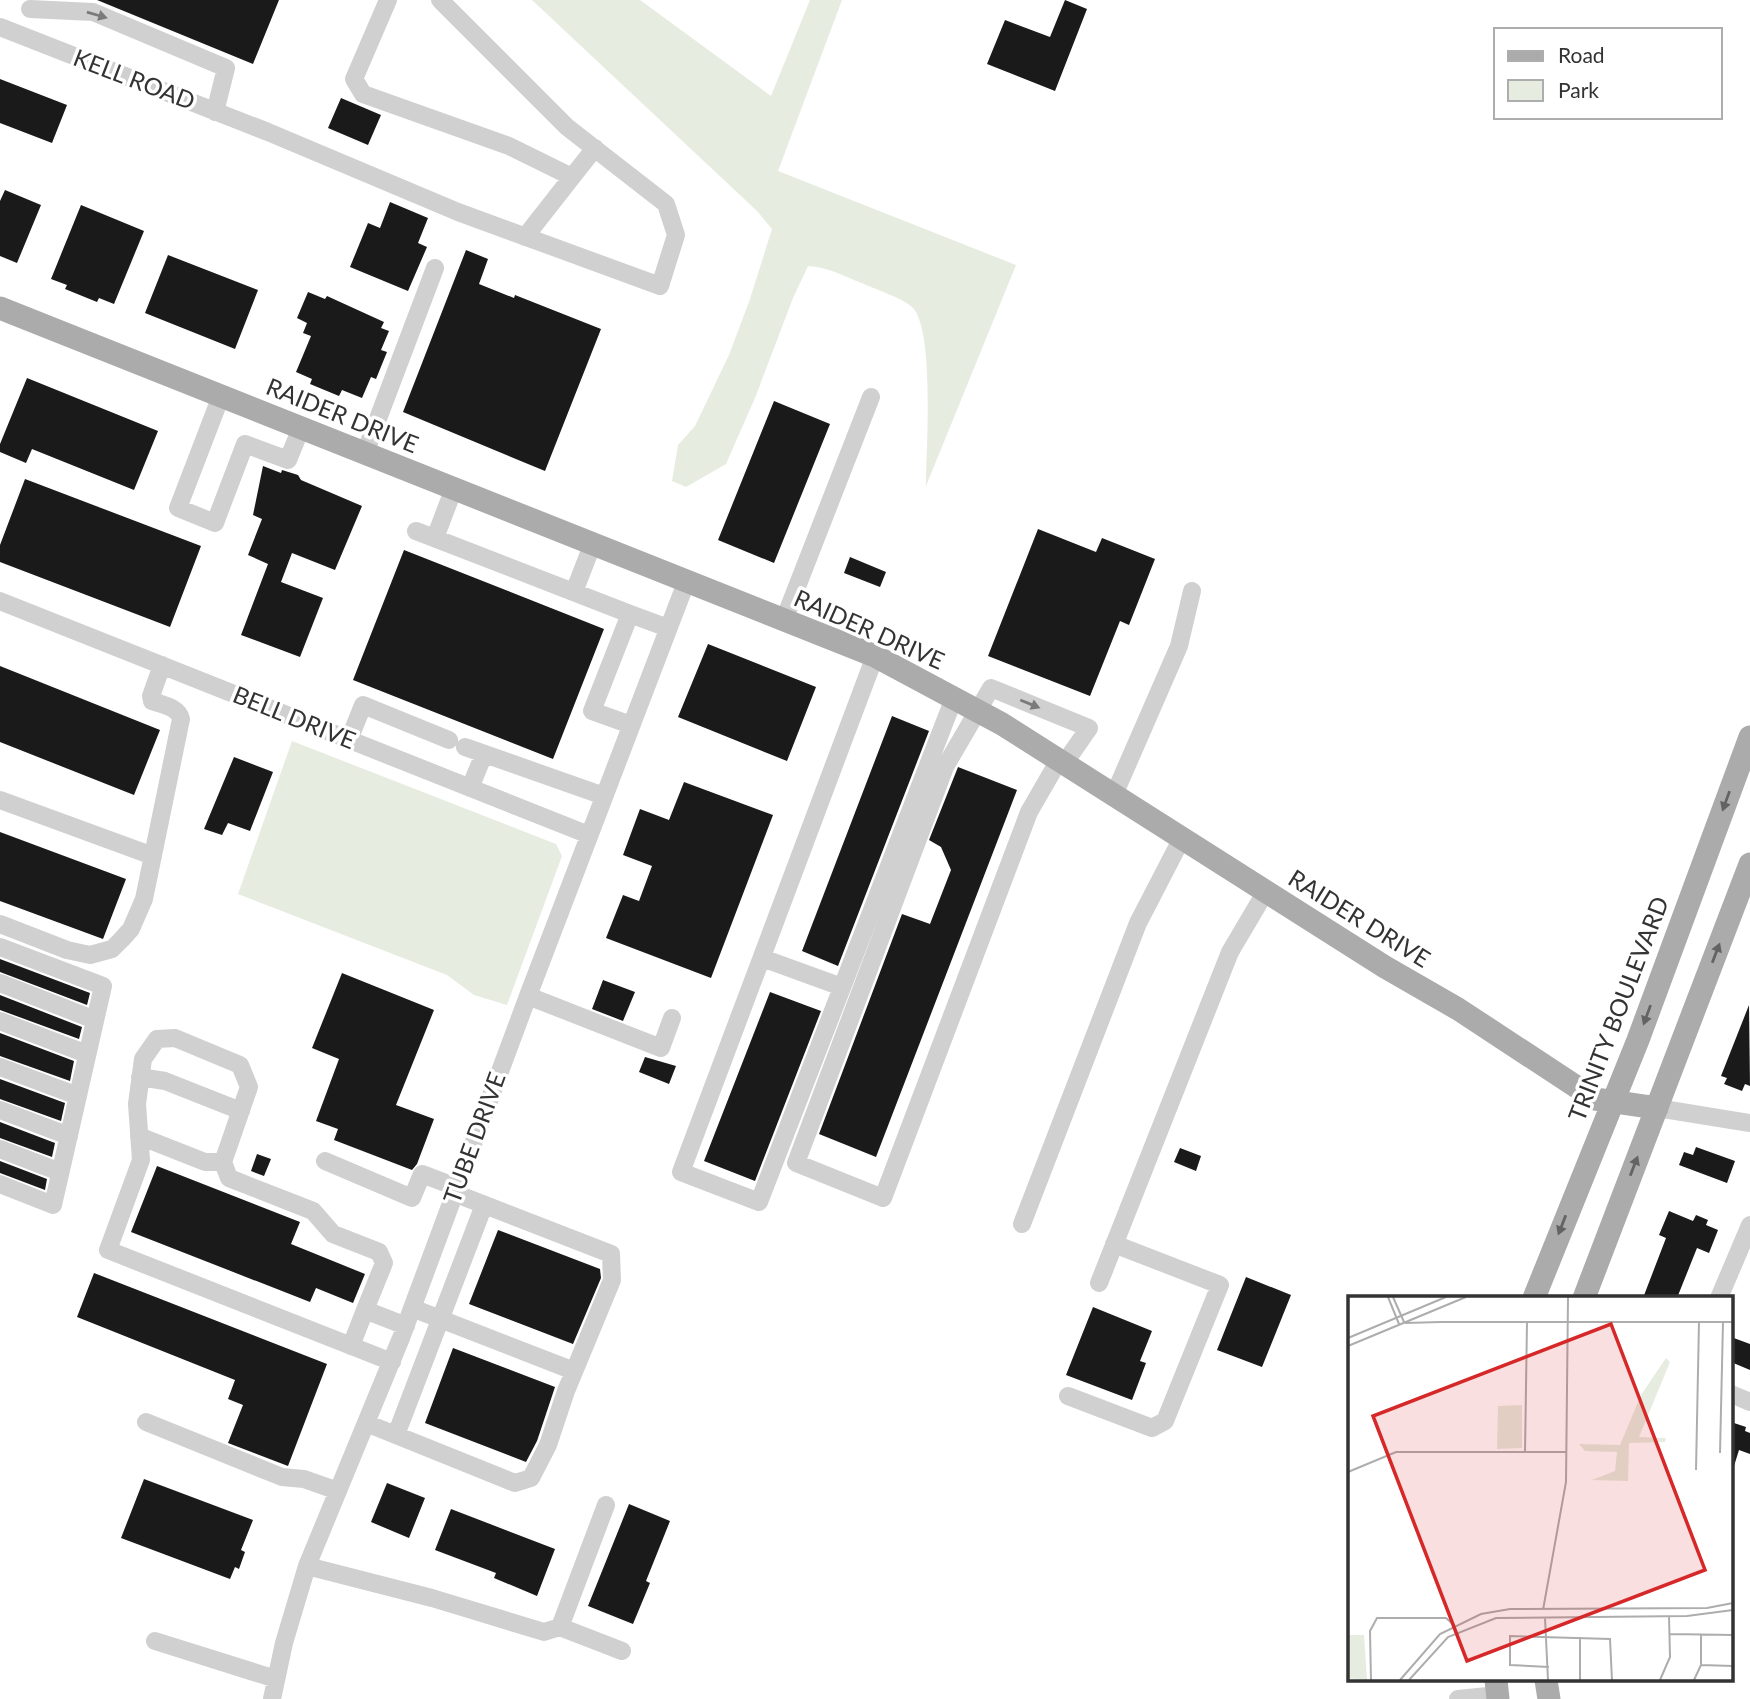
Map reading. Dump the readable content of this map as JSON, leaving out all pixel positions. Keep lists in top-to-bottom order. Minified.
{"streets":{"main road":["RAIDER DRIVE","TRINITY BOULEVARD"],"street":["KELL ROAD","BELL DRIVE","TUBE DRIVE"]},"crossings":[["RAIDER DRIVE","TRINITY BOULEVARD"],["RAIDER DRIVE","TUBE DRIVE"],["BELL DRIVE","TUBE DRIVE"]],"legend":["Road","Park"]}
